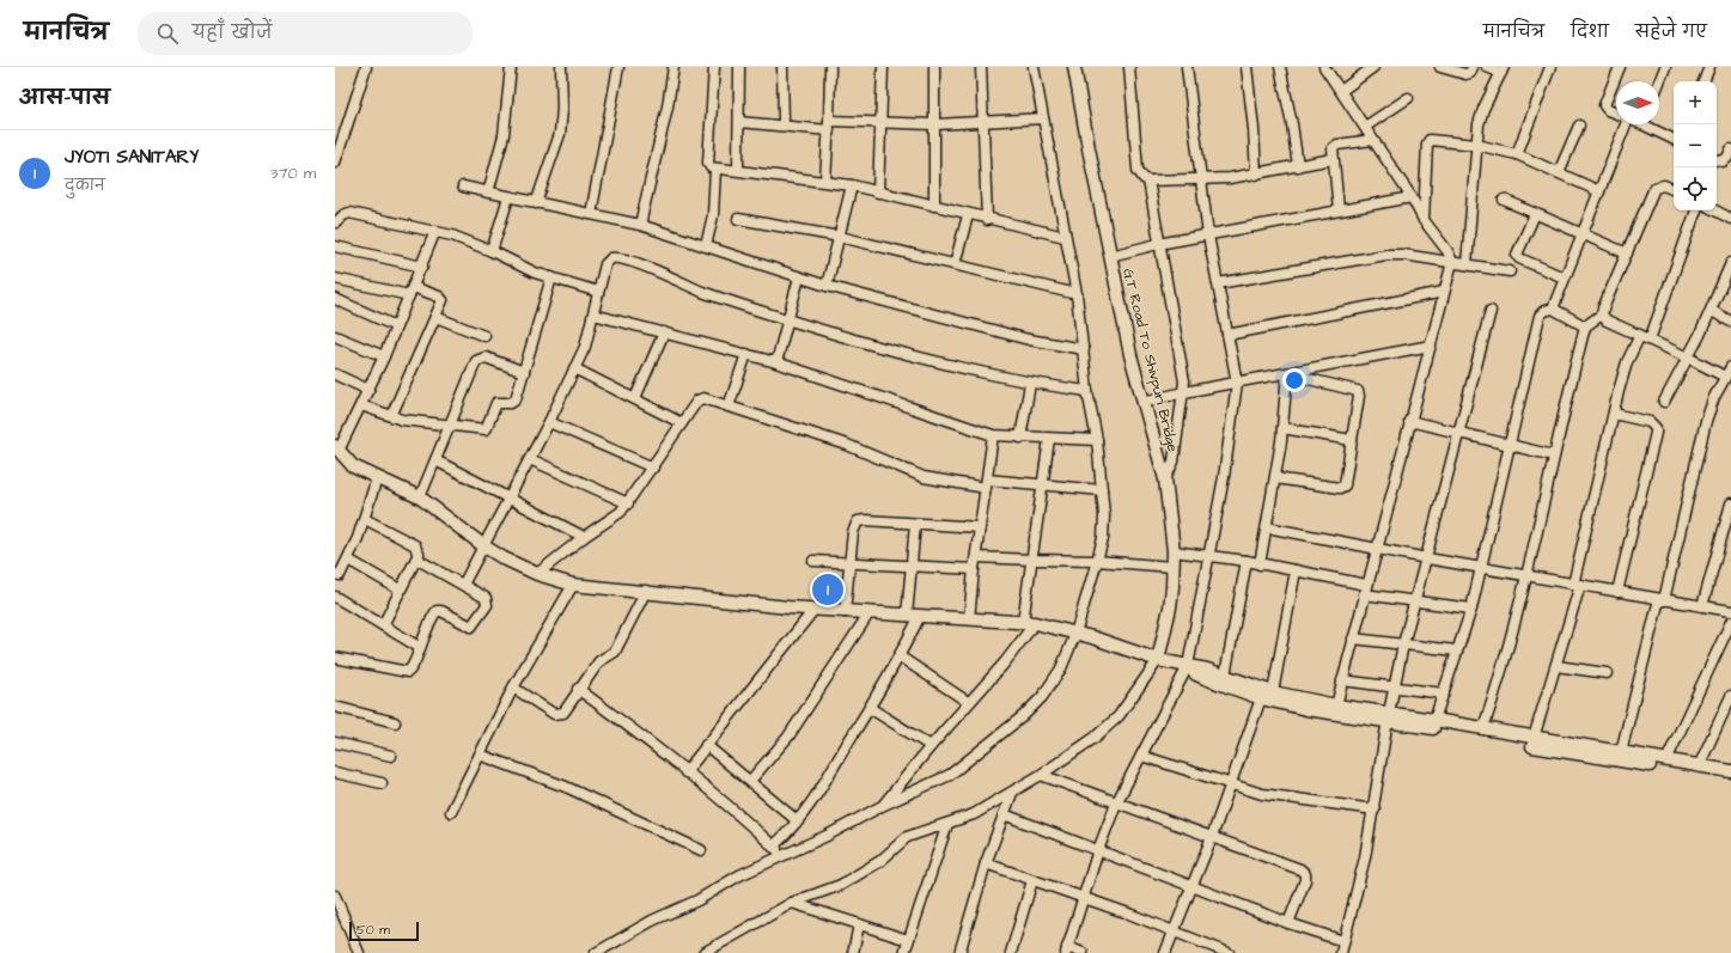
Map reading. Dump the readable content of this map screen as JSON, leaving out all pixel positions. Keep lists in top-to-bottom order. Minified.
{"streets":{"street":["G.T Road To Shivpuri Bridge"]},"scale_bar":"50 m","north":"right","page":{"header":"मानचित्र","search":"यहाँ खोजें","nav":["मानचित्र","दिशा","सहेजे गए"],"heading":"आस-पास","map_buttons":["+","−"],"list":[{"mark":"1","name":"JYOTI SANITARY","note":"दुकान","value":"370 m"}],"pins":"1","scale":"50 m"}}
